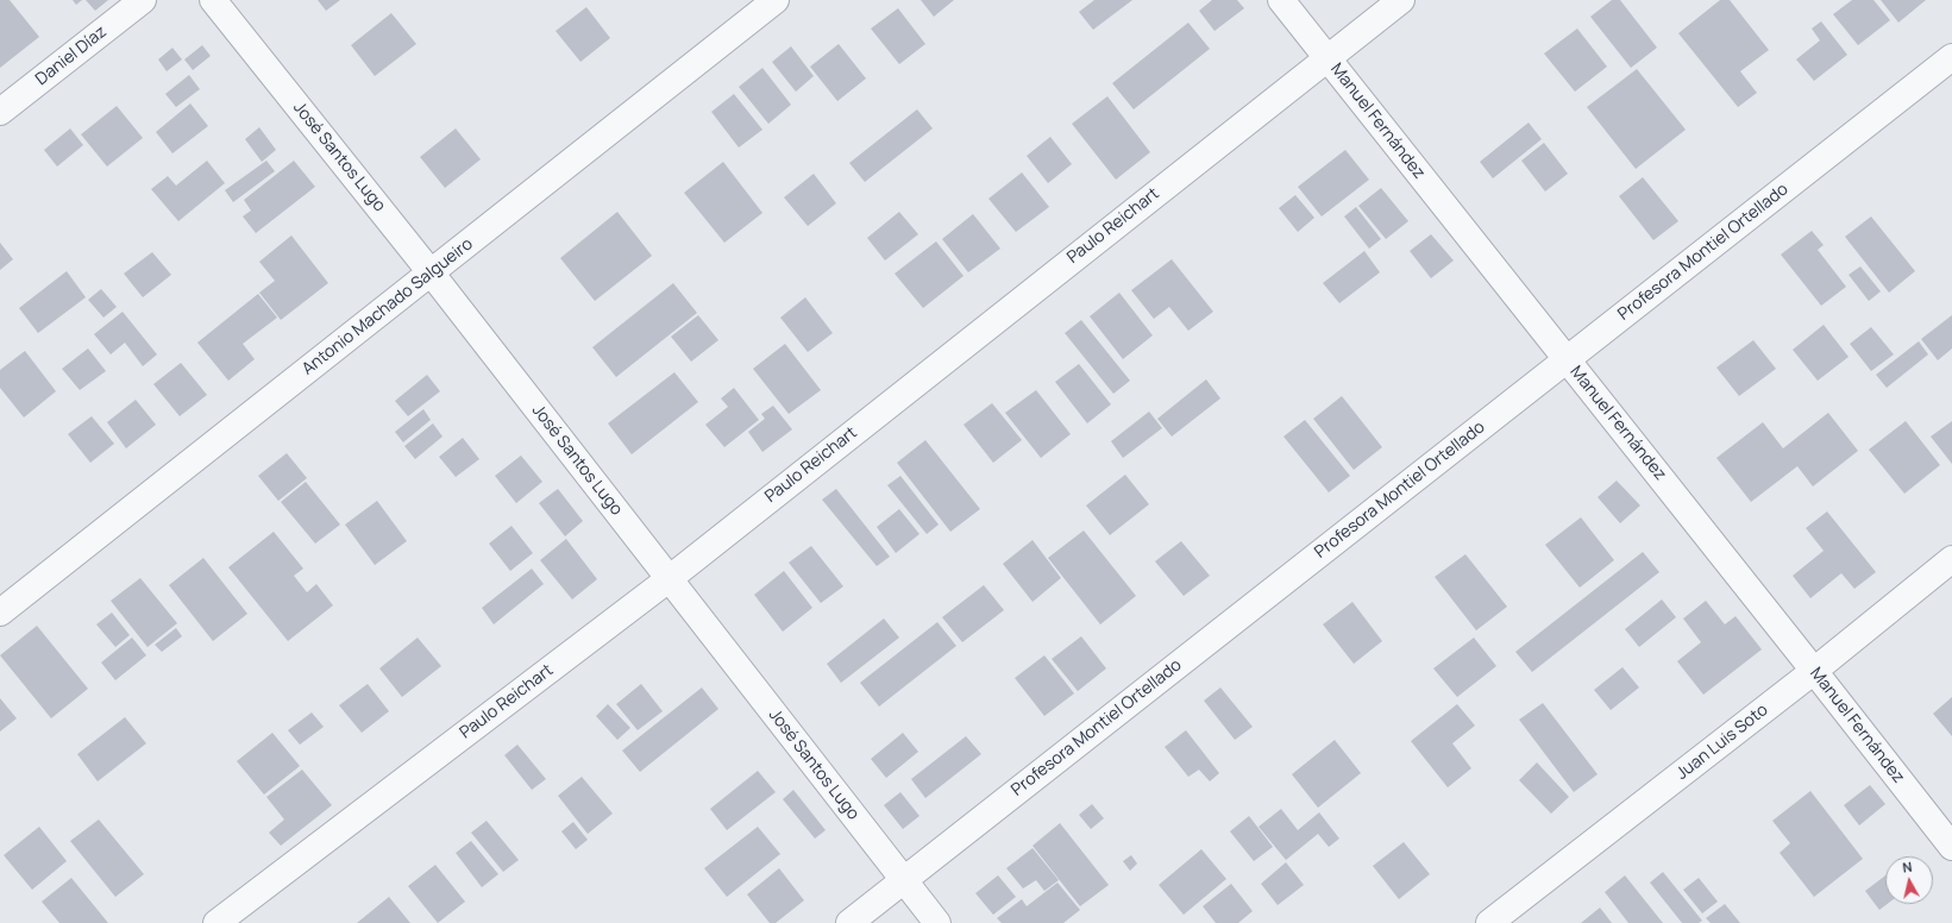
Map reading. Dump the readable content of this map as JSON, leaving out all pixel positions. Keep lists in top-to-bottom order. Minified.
{"streets":{"street":["Daniel Díaz","Manuel Fernández","José Santos Lugo","Paulo Reichart","Profesora Montiel Ortellado","Antonio Machado Salgueiro","Juan Luis Soto"]},"crossings":[["Manuel Fernández","Paulo Reichart"],["Manuel Fernández","Profesora Montiel Ortellado"],["Manuel Fernández","Juan Luis Soto"],["José Santos Lugo","Paulo Reichart"],["José Santos Lugo","Profesora Montiel Ortellado"],["José Santos Lugo","Antonio Machado Salgueiro"]],"north":"top"}
